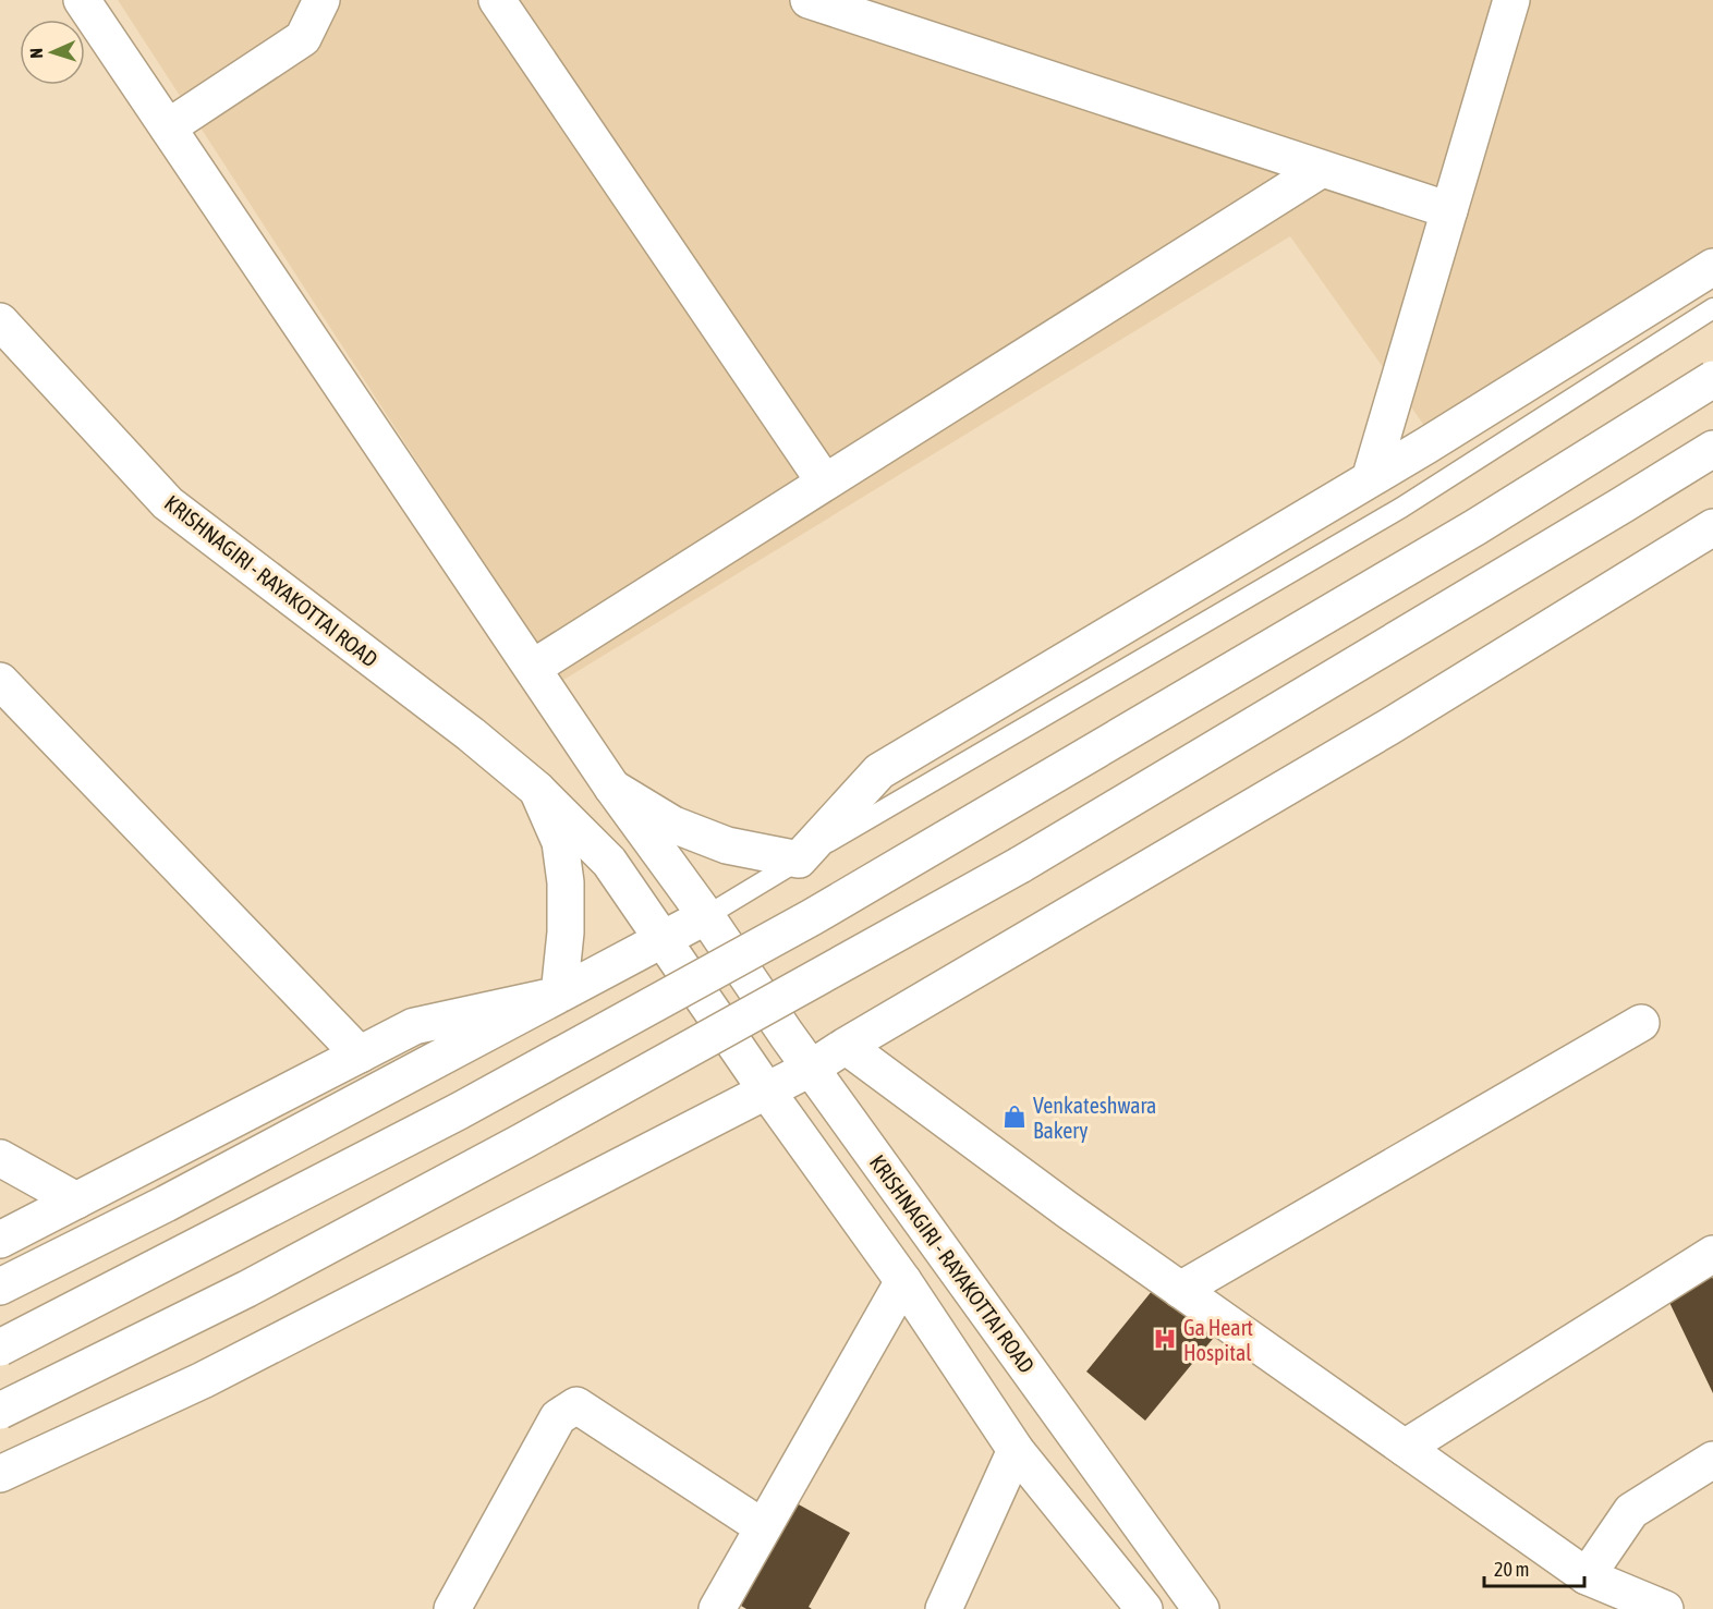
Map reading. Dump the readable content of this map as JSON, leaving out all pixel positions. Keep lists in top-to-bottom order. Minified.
{"streets":{"main road":["KRISHNAGIRI - RAYAKOTTAI ROAD"]},"places":{"shop":["Venkateshwara Bakery"],"hospital":["Ga Heart Hospital"]},"scale_bar":"20 m","north":"left"}
